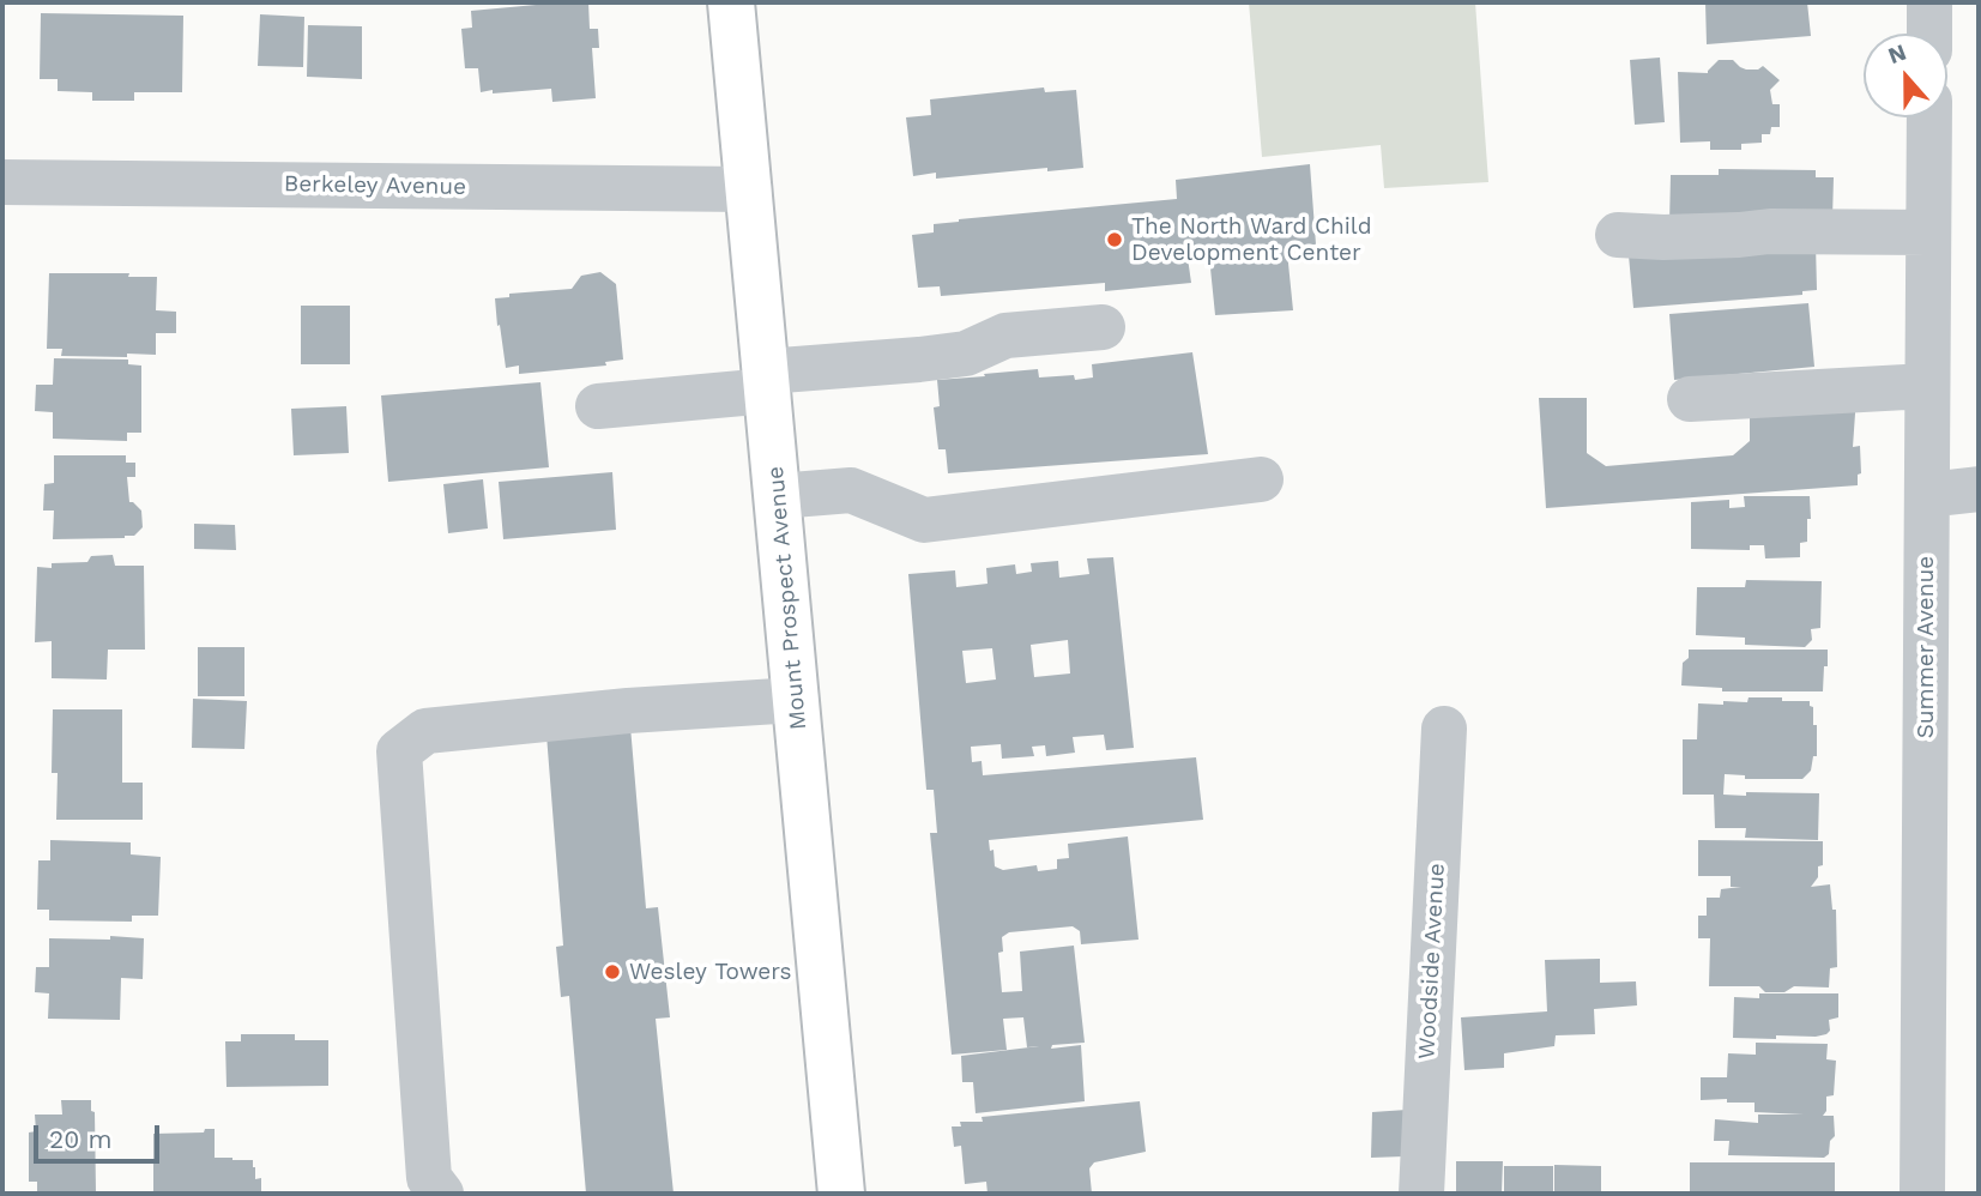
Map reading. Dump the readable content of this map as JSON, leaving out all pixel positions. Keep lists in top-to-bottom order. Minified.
{"streets":{"main road":["Mount Prospect Avenue"],"street":["Berkeley Avenue","Summer Avenue","Woodside Avenue"]},"crossings":[["Berkeley Avenue","Mount Prospect Avenue"]],"places":["The North Ward Child Development Center","Wesley Towers"],"scale_bar":"20 m","north":"top"}
